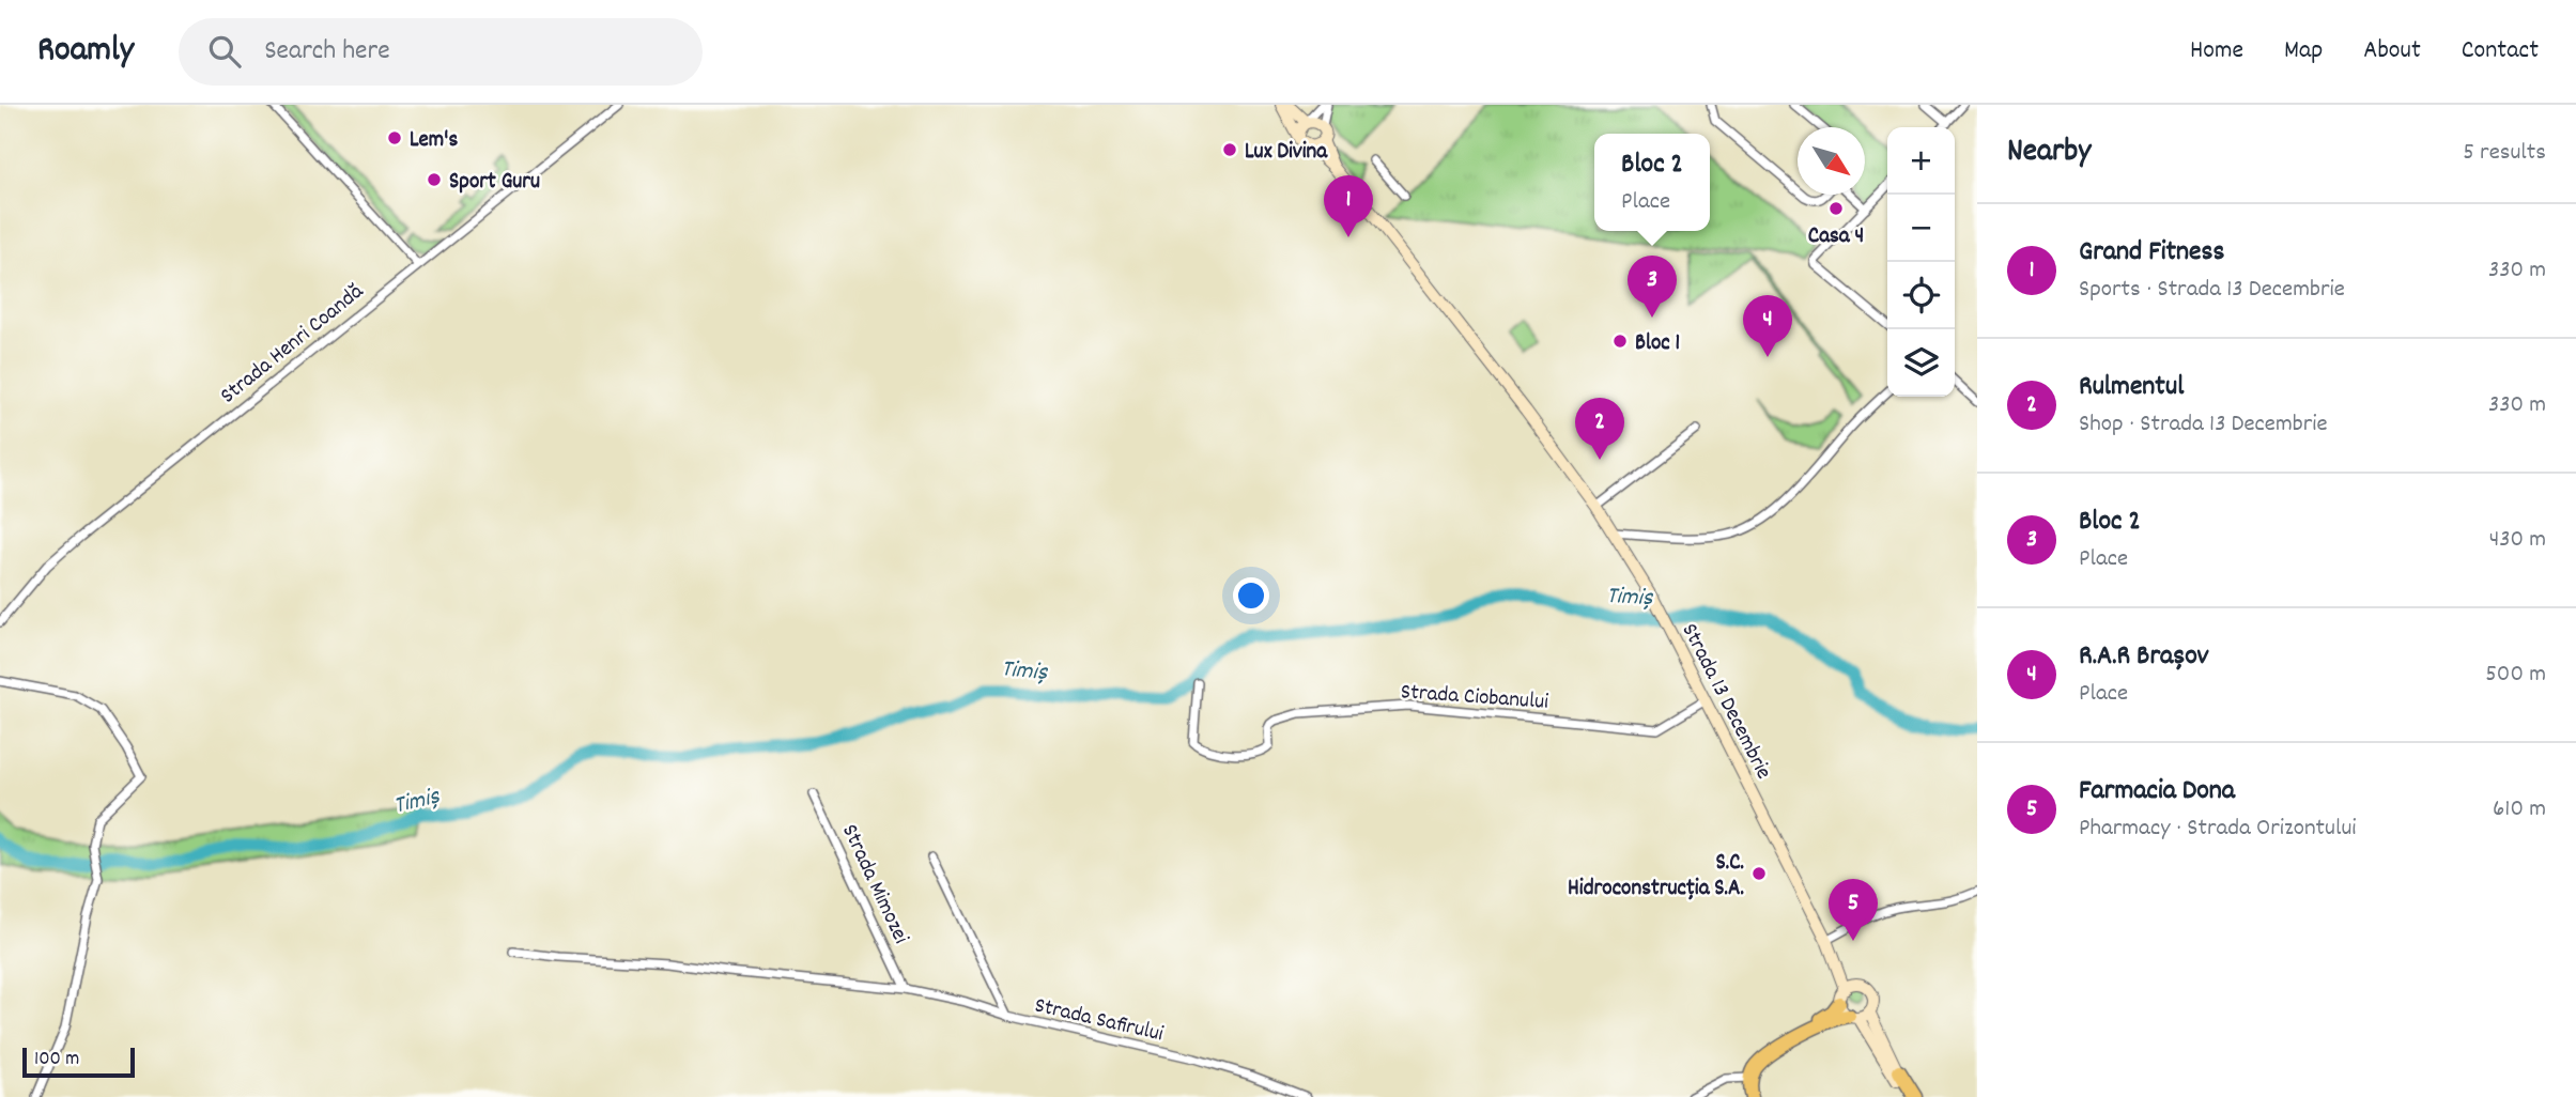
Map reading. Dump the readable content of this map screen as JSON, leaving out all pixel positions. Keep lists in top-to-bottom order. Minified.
{"streets":{"main road":["Strada 13 Decembrie"],"street":["Strada Henri Coandă","Strada Ciobanului","Strada Mimozei","Strada Safirului"]},"crossings":[["Strada Ciobanului","Strada 13 Decembrie"]],"water":["Timiș"],"places":["Lem's","Lux Divina","Sport Guru","Casa 4","Bloc 1","S.C. Hidroconstrucția S.A."],"scale_bar":"100 m","north":"bottom right","page":{"header":"Roamly","search":"Search here","nav":["Home","Map","About","Contact"],"heading":["Nearby","5 results"],"map_buttons":["+","−"],"popup":["Bloc 2","Place"],"pins":["1","3","4","2","5"],"list":[{"mark":"1","name":"Grand Fitness","note":"Sports · Strada 13 Decembrie","value":"330 m"},{"mark":"2","name":"Rulmentul","note":"Shop · Strada 13 Decembrie","value":"330 m"},{"mark":"3","name":"Bloc 2","note":"Place","value":"430 m"},{"mark":"4","name":"R.A.R Brașov","note":"Place","value":"500 m"},{"mark":"5","name":"Farmacia Dona","note":"Pharmacy · Strada Orizontului","value":"610 m"}],"scale":"100 m"}}
